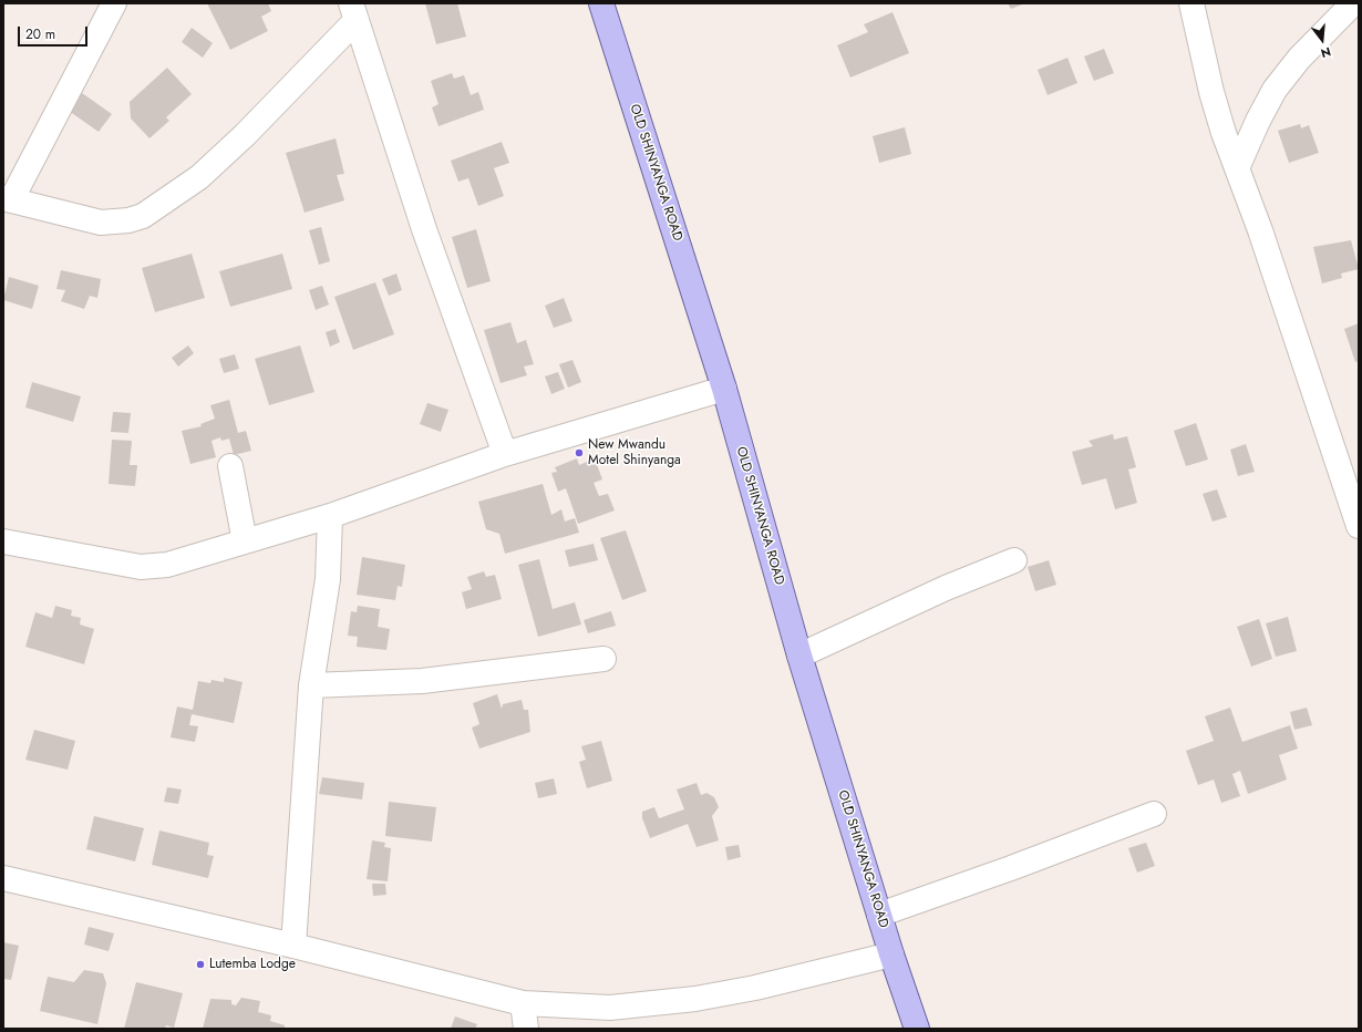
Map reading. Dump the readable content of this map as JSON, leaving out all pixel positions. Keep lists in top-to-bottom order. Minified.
{"streets":{"main road":["OLD SHINYANGA ROAD"]},"places":["New Mwandu Motel Shinyanga","Lutemba Lodge"],"scale_bar":"20 m","north":"bottom"}
